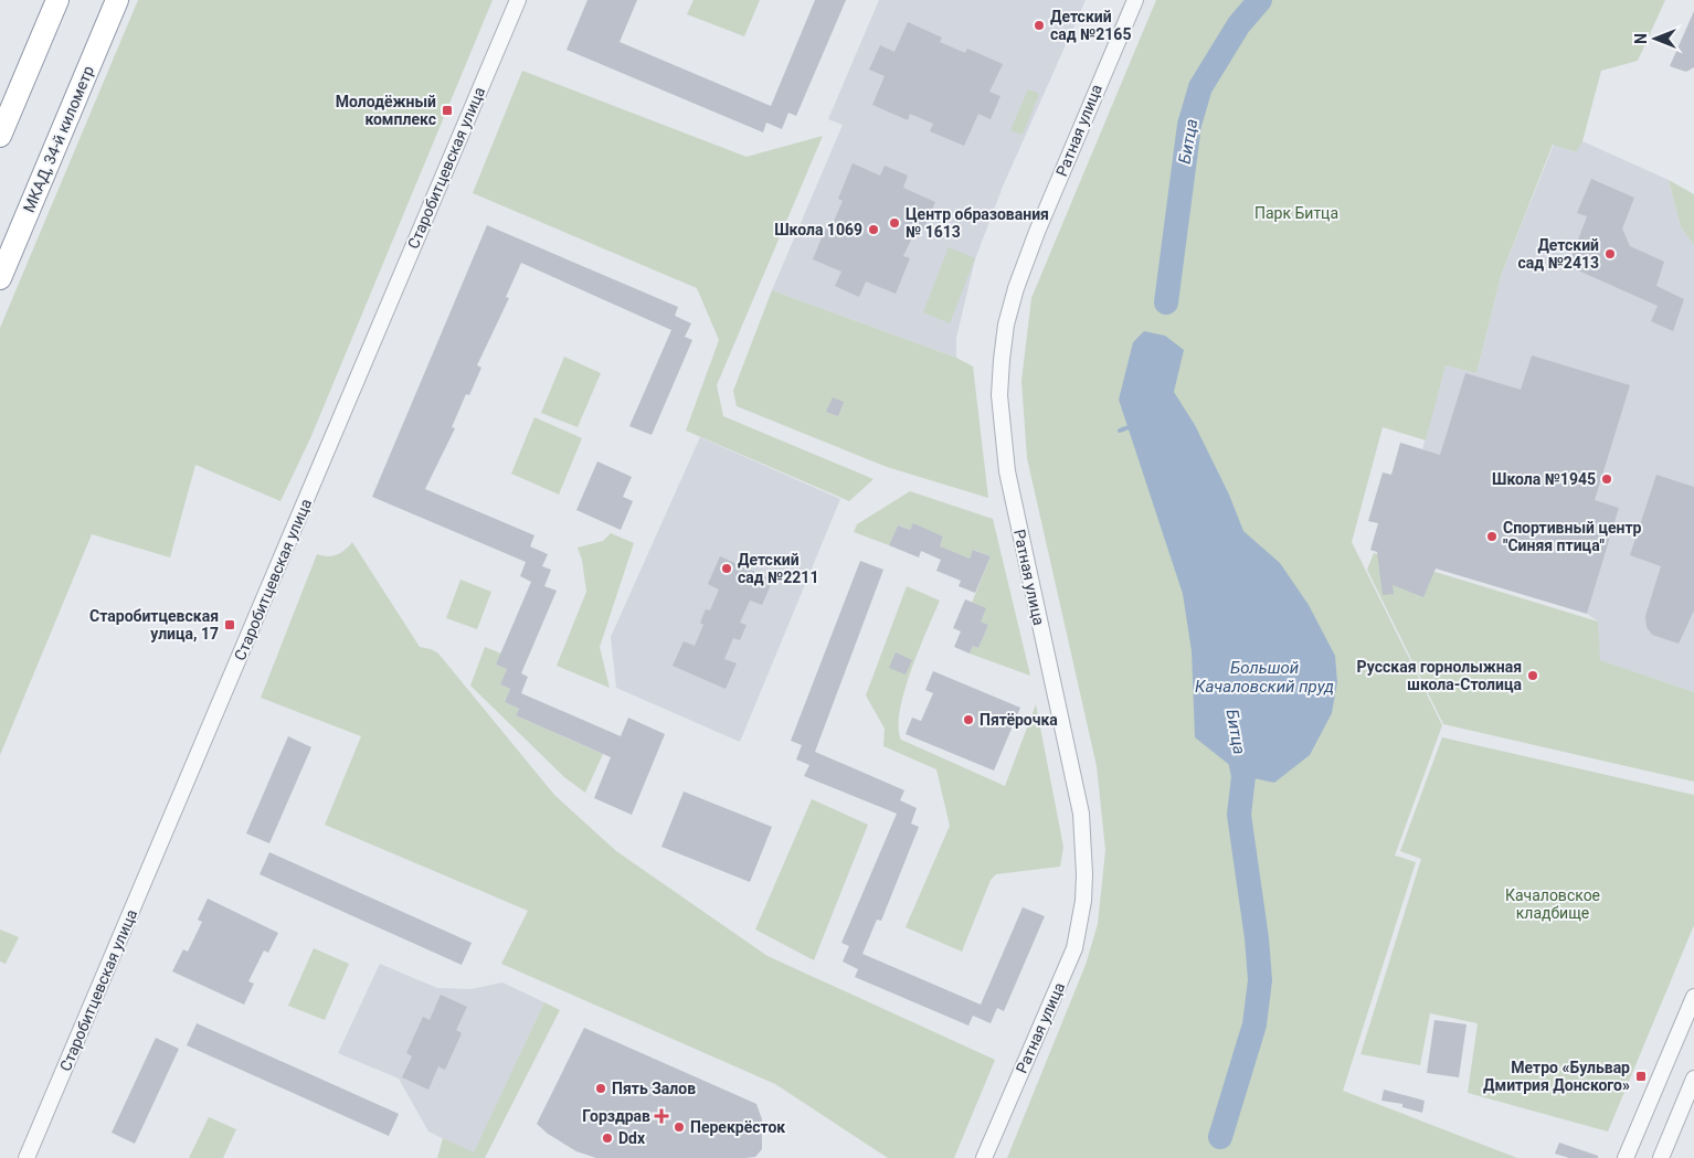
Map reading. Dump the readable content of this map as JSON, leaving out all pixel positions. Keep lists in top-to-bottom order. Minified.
{"streets":{"highway":["МКАД, 34-й километр"],"street":["Ратная улица","Старобитцевская улица"]},"water":["Битца","Большой Качаловский пруд"],"parks":["Парк Битца","Качаловское кладбище"],"places":{"other":["Детский сад №2165","Центр образования № 1613","Школа 1069","Детский сад №2413","Школа №1945","Спортивный центр \"Синяя птица\"","Детский сад №2211","Русская горнолыжная школа-Столица","Пятёрочка","Пять Залов","Перекрёсток","Ddx"],"transit":["Молодёжный комплекс","Старобитцевская улица, 17","Метро «Бульвар Дмитрия Донского»"],"health":["Горздрав"]},"north":"left"}
